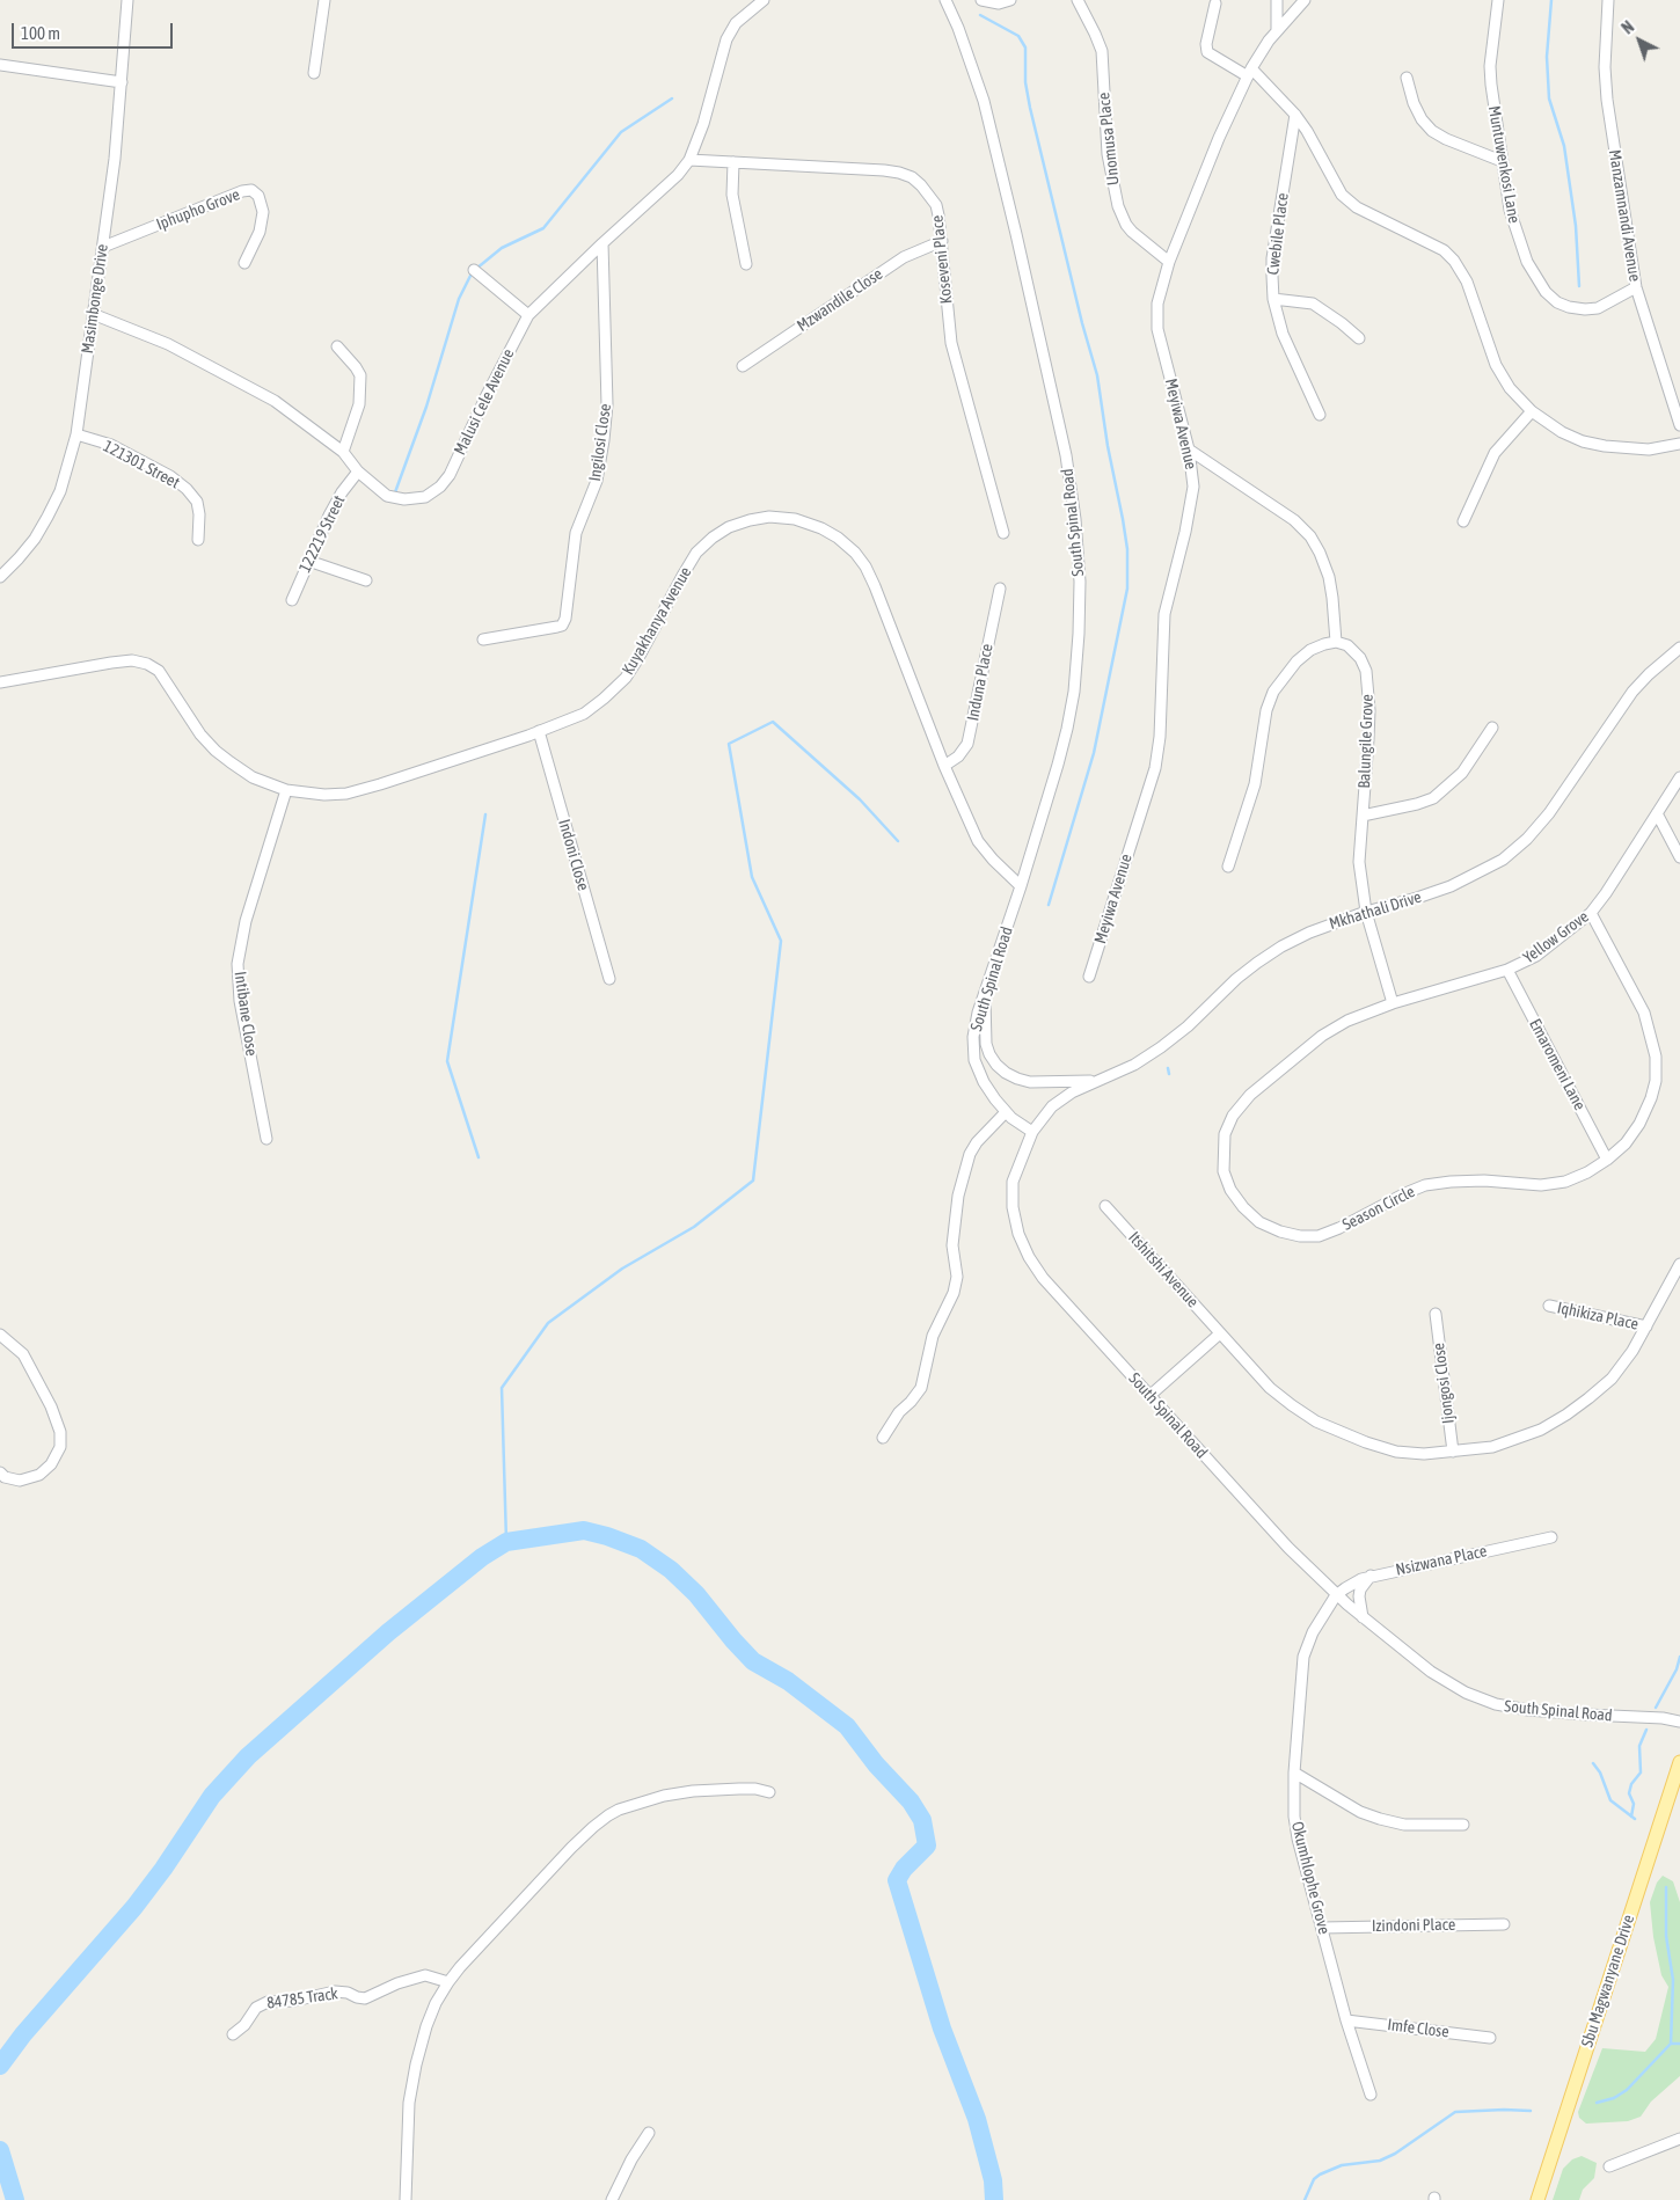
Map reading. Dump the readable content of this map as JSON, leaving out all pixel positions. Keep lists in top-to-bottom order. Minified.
{"streets":{"main road":["Sbu Magwanyane Drive"],"street":["Unomusa Place","Muntuwenkosi Lane","Iphupho Grove","Manzamnandi Avenue","Cwebile Place","Koseveni Place","Masimbonge Drive","Mzwandile Close","Malusi Cele Avenue","Meyiwa Avenue","Ingilosi Close","121301 Street","South Spinal Road","122219 Street","Kuyakhanya Avenue","Induna Place","Balungile Grove","Indoni Close","Mkhathali Drive","Yellow Grove","Intibane Close","Emaromeni Lane","Season Circle","Itshitshi Avenue","Iqhikiza Place","Ijongosi Close","Nsizwana Place","Okumhlophe Grove","Izindoni Place","84785 Track","Imfe Close"]},"crossings":[["Unomusa Place","Meyiwa Avenue"],["Muntuwenkosi Lane","Manzamnandi Avenue"],["Iphupho Grove","Masimbonge Drive"],["Koseveni Place","Mzwandile Close"],["Koseveni Place","Malusi Cele Avenue"],["Masimbonge Drive","Malusi Cele Avenue"],["Masimbonge Drive","121301 Street"],["Malusi Cele Avenue","Ingilosi Close"],["Malusi Cele Avenue","122219 Street"],["South Spinal Road","Kuyakhanya Avenue"],["South Spinal Road","Mkhathali Drive"],["South Spinal Road","Nsizwana Place"],["South Spinal Road","Okumhlophe Grove"],["Kuyakhanya Avenue","Induna Place"],["Kuyakhanya Avenue","Indoni Close"],["Kuyakhanya Avenue","Intibane Close"],["Balungile Grove","Mkhathali Drive"],["Yellow Grove","Emaromeni Lane"],["Yellow Grove","Season Circle"],["Emaromeni Lane","Season Circle"],["Itshitshi Avenue","Iqhikiza Place"],["Itshitshi Avenue","Ijongosi Close"],["Nsizwana Place","Okumhlophe Grove"],["Okumhlophe Grove","Izindoni Place"],["Okumhlophe Grove","Imfe Close"]],"scale_bar":"100 m","north":"top left"}
